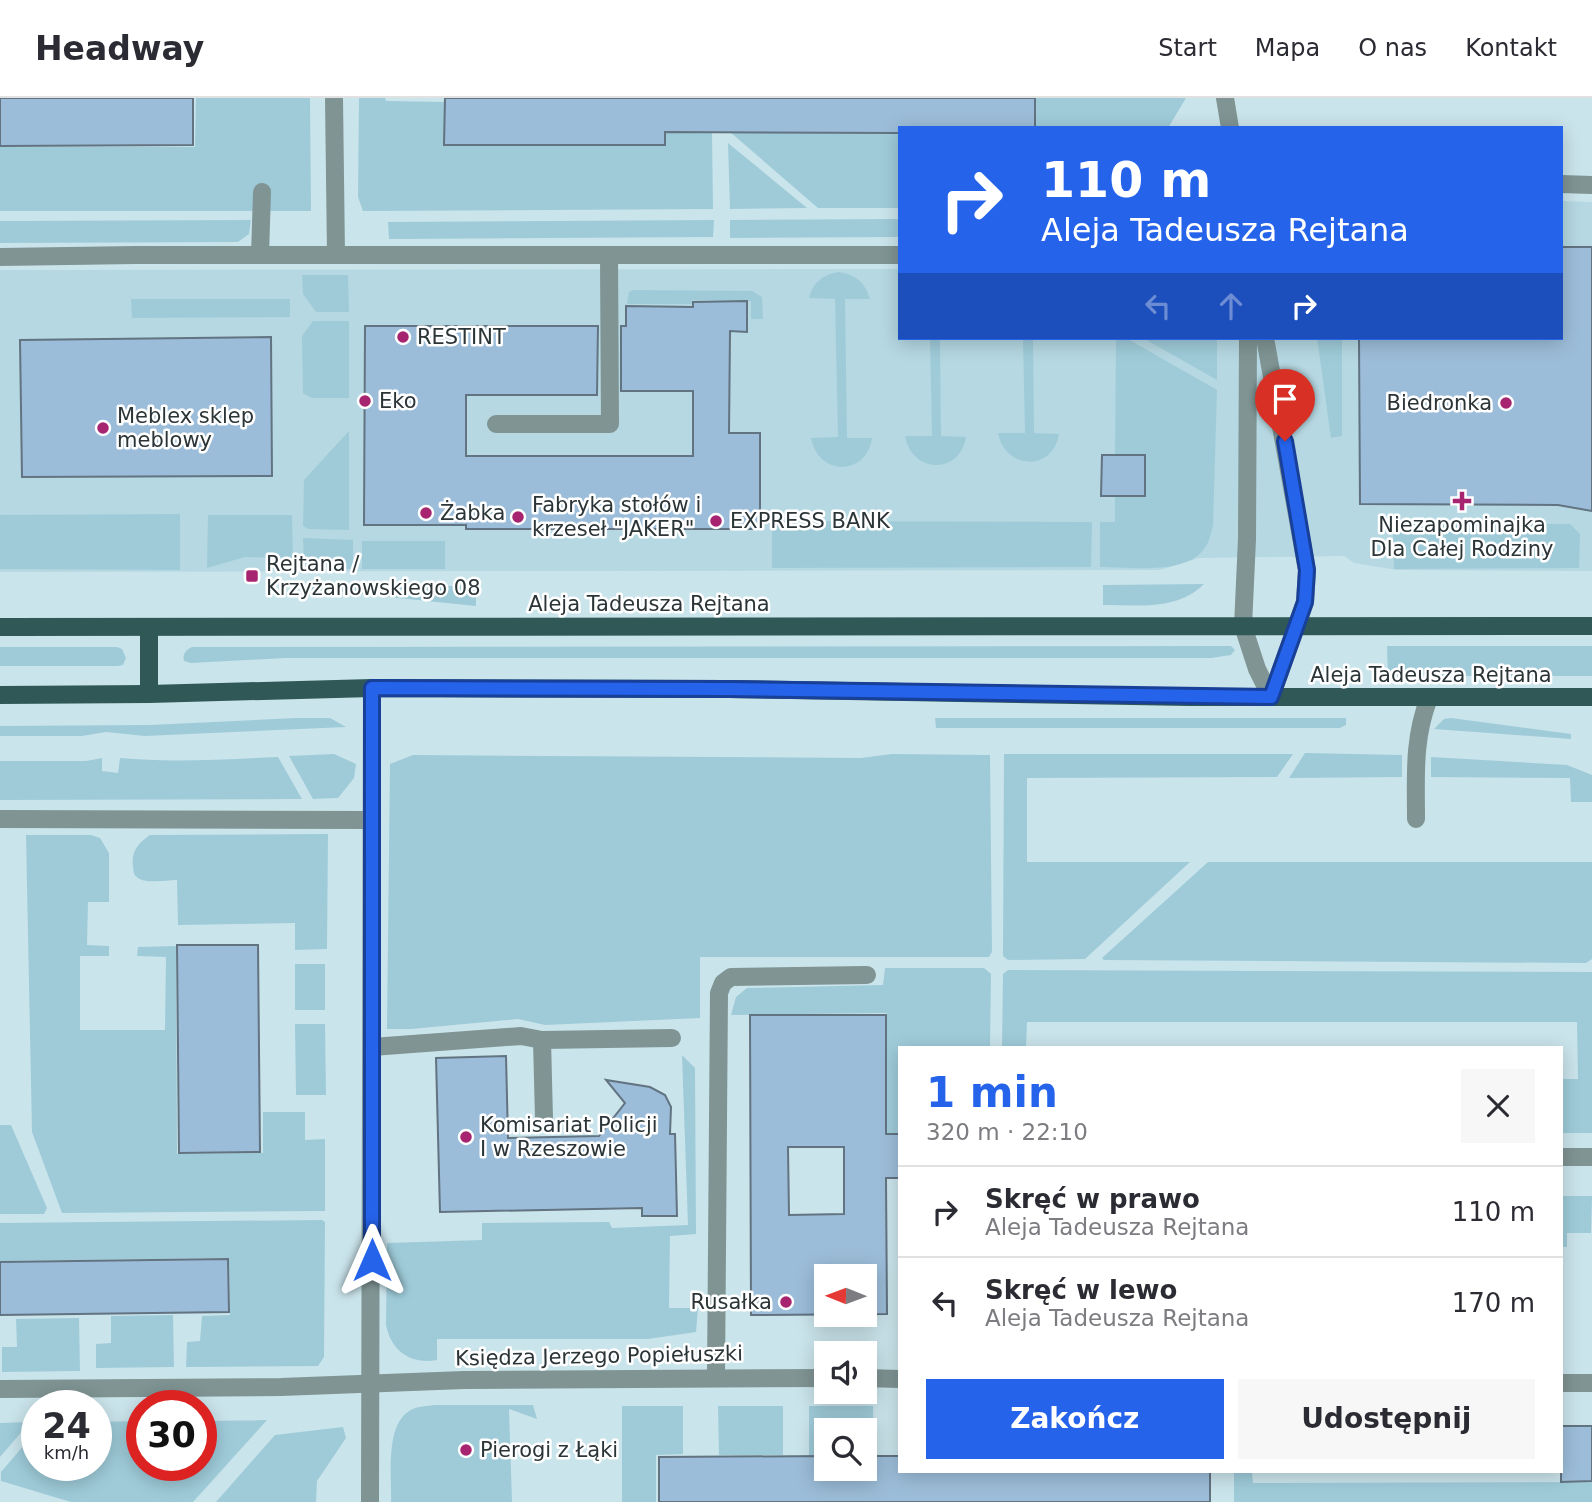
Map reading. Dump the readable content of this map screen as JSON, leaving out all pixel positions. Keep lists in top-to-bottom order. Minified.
{"streets":{"main road":["Aleja Tadeusza Rejtana"],"street":["Księdza Jerzego Popiełuszki"]},"places":{"other":["RESTINT","Eko","Biedronka","Meblex sklep meblowy","Żabka","Fabryka stołów i krzeseł \"JAKER\"","EXPRESS BANK","Komisariat Policji I w Rzeszowie","Rusałka","Pierogi z Łąki"],"health":["Niezapominajka Dla Całej Rodziny"],"transit":["Rejtana / Krzyżanowskiego 08"]},"north":"left","page":{"header":"Headway","nav":["Start","Mapa","O nas","Kontakt"],"turn":["110 m","Aleja Tadeusza Rejtana"],"heading":["1 min","320 m · 22:10"],"list":[{"name":"Skręć w prawo","note":"Aleja Tadeusza Rejtana","value":"110 m"},{"name":"Skręć w lewo","note":"Aleja Tadeusza Rejtana","value":"170 m"}],"buttons":["Zakończ","Udostępnij"],"speed":"24 km/h","limit":"30"}}
